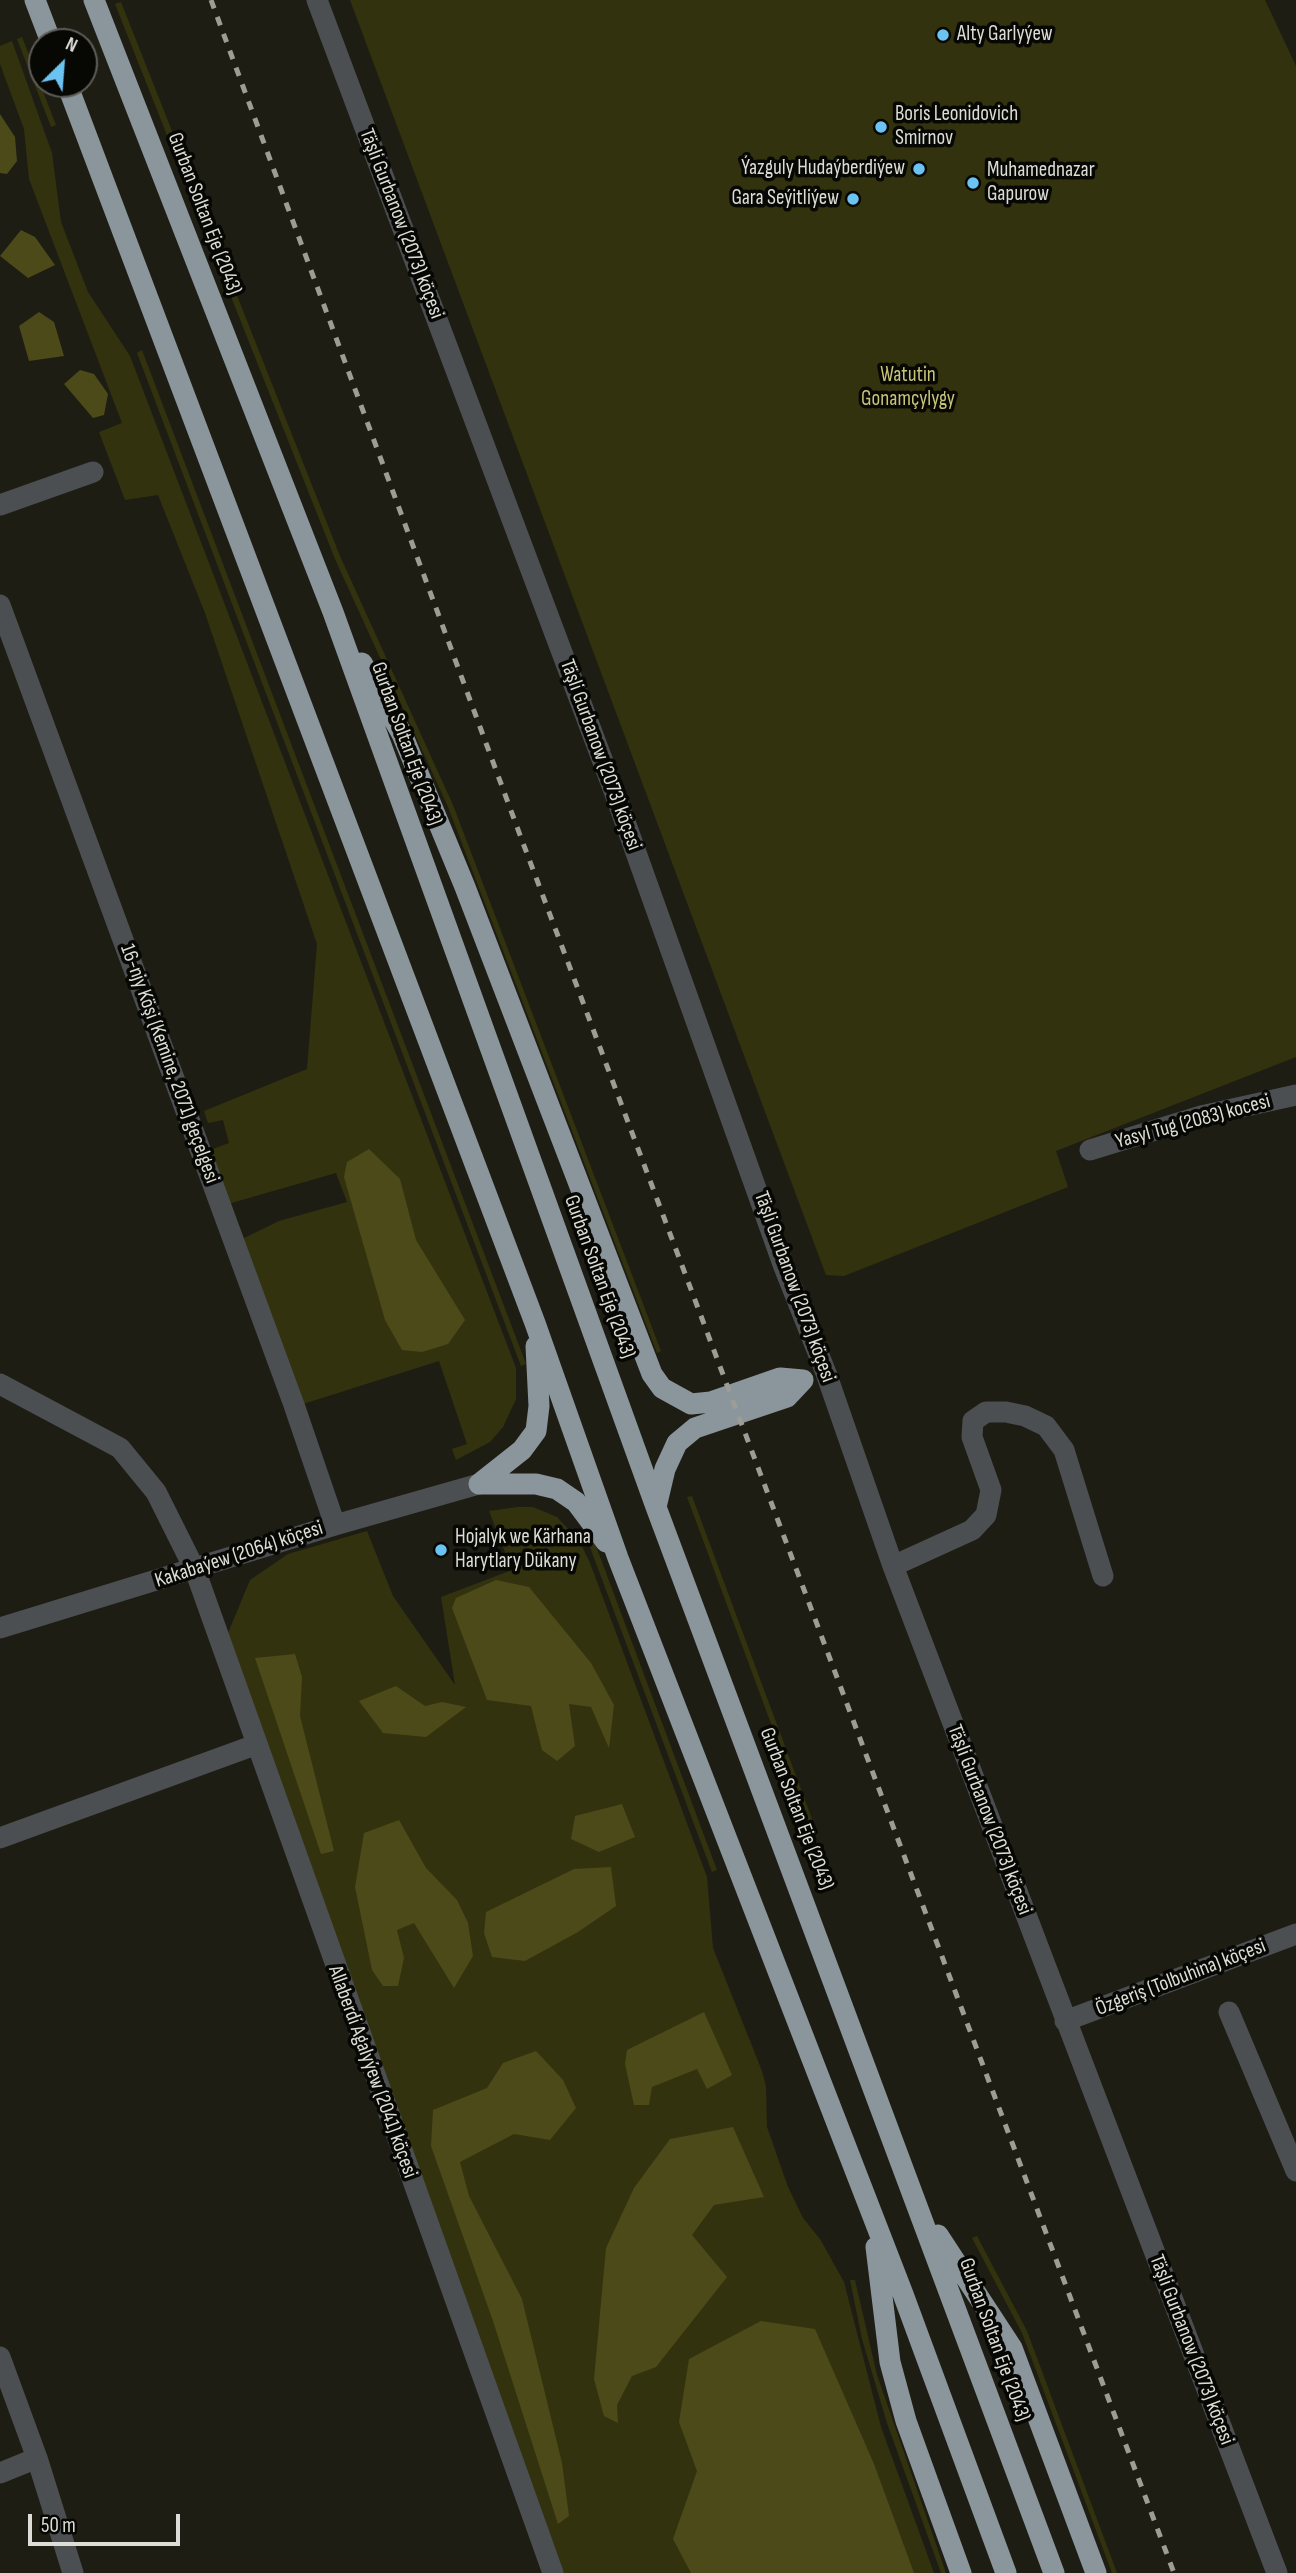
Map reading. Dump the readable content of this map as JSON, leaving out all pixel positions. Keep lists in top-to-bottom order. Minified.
{"streets":{"highway":["Gurban Soltan Eje (2043)"],"street":["Täşli Gurbanow (2073) köçesi","16-njy Köşi (Kemine, 2071) geçelgesi","Yasyl Tug (2083) kocesi","Kakabaýew (2064) köçesi","Özgeriş (Tolbuhina) köçesi","Allaberdi Agalyýew (2041) köçesi"]},"crossings":[["Täşli Gurbanow (2073) köçesi","Özgeriş (Tolbuhina) köçesi"],["16-njy Köşi (Kemine, 2071) geçelgesi","Kakabaýew (2064) köçesi"],["Kakabaýew (2064) köçesi","Allaberdi Agalyýew (2041) köçesi"]],"parks":["Watutin Gonamçylygy"],"places":["Alty Garlyýew","Boris Leonidovich Smirnov","Ýazguly Hudaýberdiýew","Muhamednazar Gapurow","Gara Seýitliýew","Hojalyk we Kärhana Harytlary Dükany"],"scale_bar":"50 m","north":"top right"}
